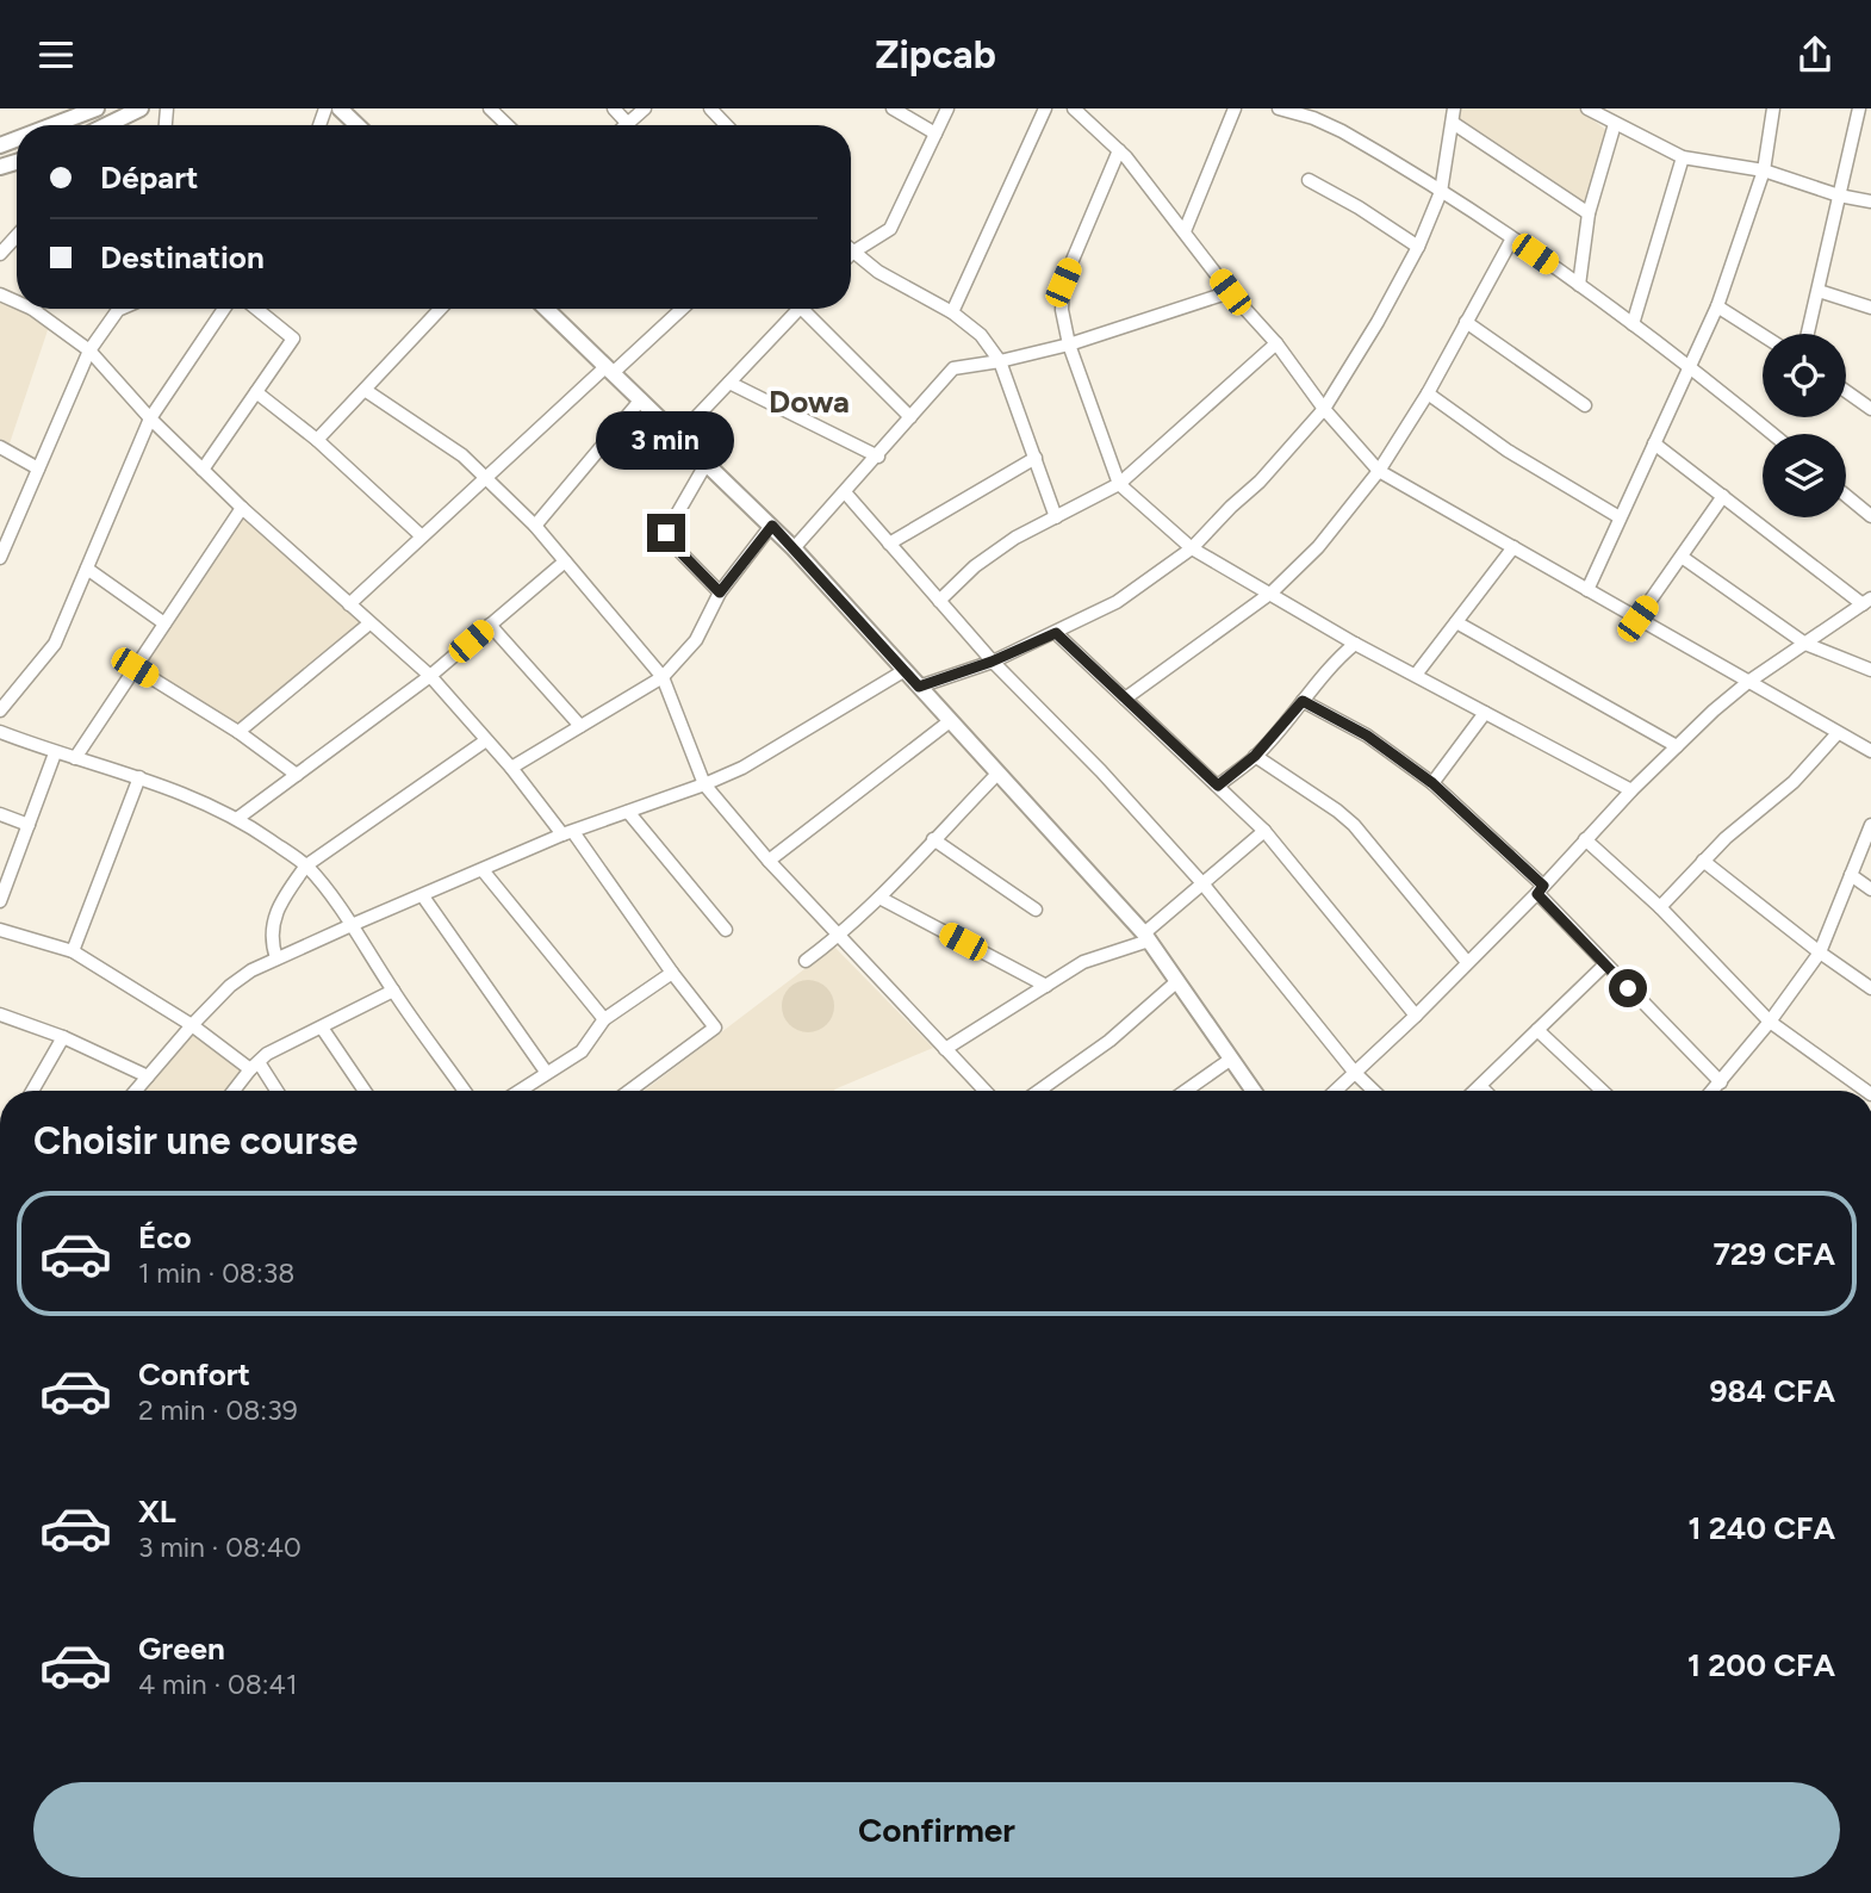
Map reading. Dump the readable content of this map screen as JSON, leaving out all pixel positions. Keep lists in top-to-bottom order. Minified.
{"districts":["Dowa"],"page":{"header":"Zipcab","banner":["Départ","Destination"],"bubble":"3 min","heading":"Choisir une course","list":[{"name":"Éco","note":"1 min · 08:38","value":"729 CFA"},{"name":"Confort","note":"2 min · 08:39","value":"984 CFA"},{"name":"XL","note":"3 min · 08:40","value":"1 240 CFA"},{"name":"Green","note":"4 min · 08:41","value":"1 200 CFA"}],"buttons":"Confirmer"}}
